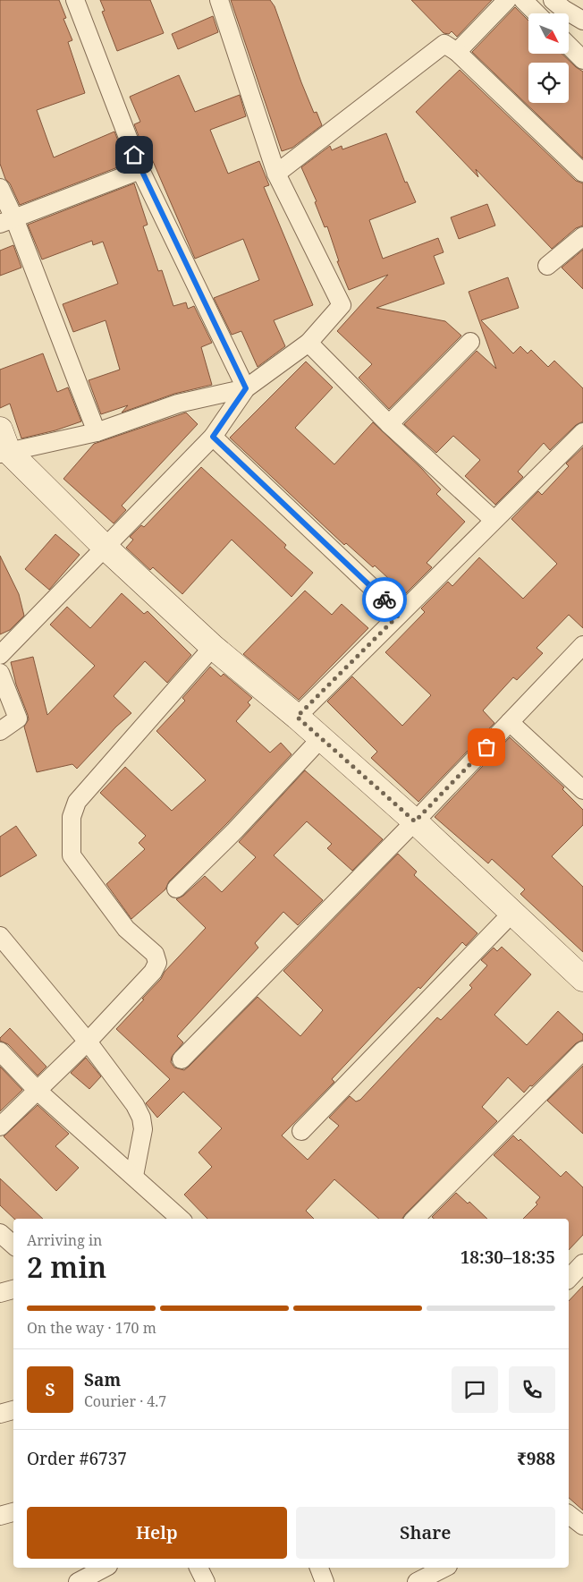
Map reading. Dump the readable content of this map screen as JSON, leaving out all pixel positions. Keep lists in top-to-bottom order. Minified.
{"north":"bottom right","page":{"heading":["2 min","Arriving in","18:30–18:35"],"panel":["Sam","Courier · 4.7","Order #6737","₹988"],"bar":"On the way · 170 m","round":"S","buttons":["Help","Share"]}}
